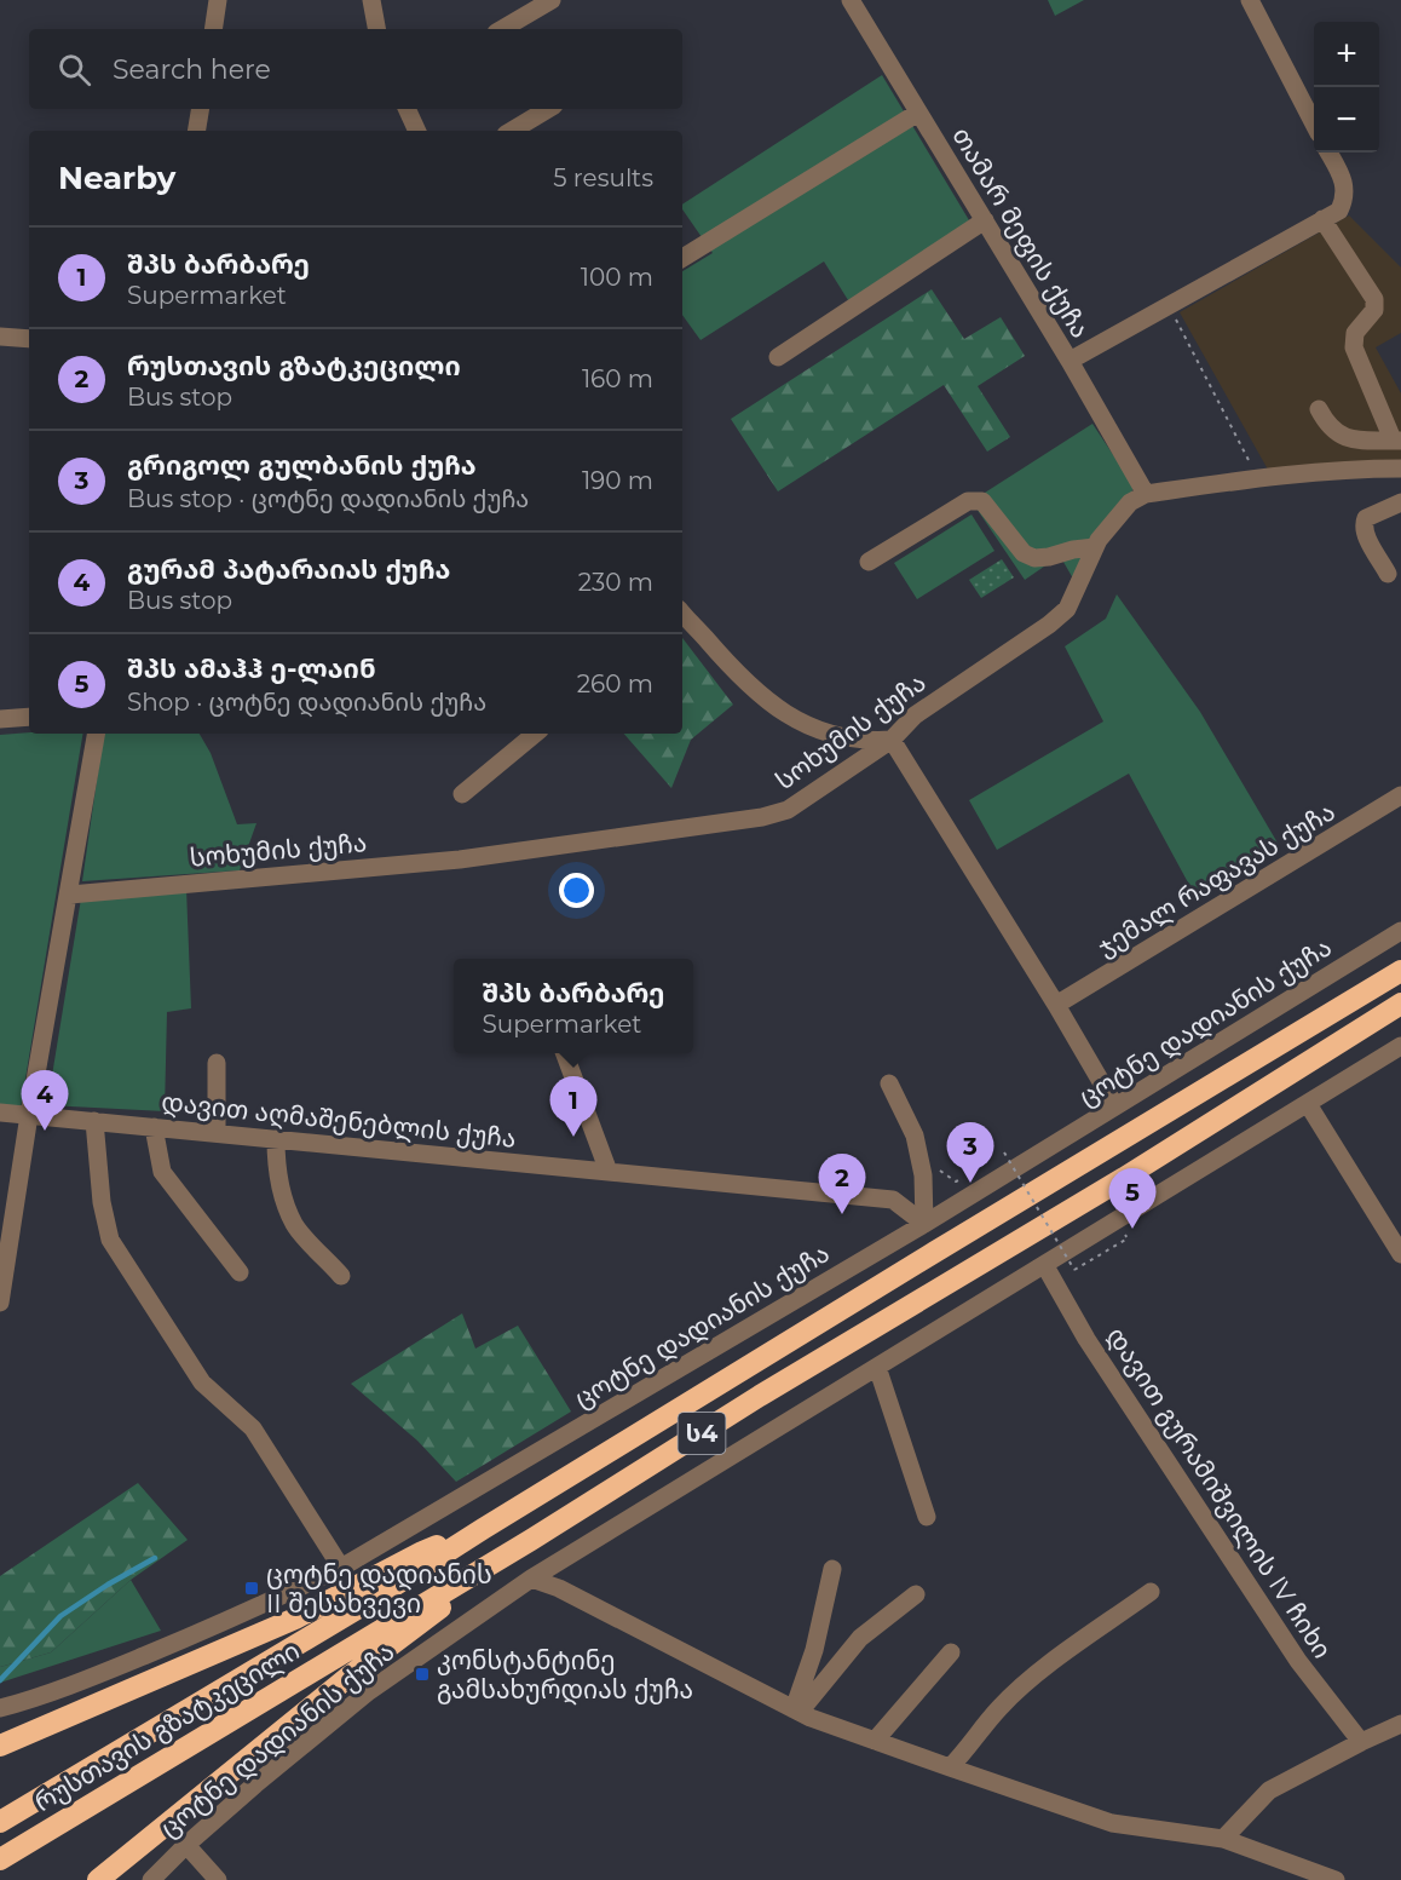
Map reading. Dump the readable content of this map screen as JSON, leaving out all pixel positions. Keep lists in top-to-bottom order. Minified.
{"streets":{"highway":["ს4","რუსთავის გზატკეცილი"],"street":["თამარ მეფის ქუჩა","სოხუმის ქუჩა","ჯემალ რაფავას ქუჩა","ცოტნე დადიანის ქუჩა","დავით აღმაშენებლის ქუჩა","დავით გურამიშვილის IV ჩიხი"]},"crossings":[["თამარ მეფის ქუჩა","სოხუმის ქუჩა"],["ცოტნე დადიანის ქუჩა","დავით აღმაშენებლის ქუჩა"],["ცოტნე დადიანის ქუჩა","დავით გურამიშვილის IV ჩიხი"]],"places":{"transit":["ცოტნე დადიანის II შესახვევი","კონსტანტინე გამსახურდიას ქუჩა"]},"page":{"map_buttons":["+","−"],"search":"Search here","heading":["Nearby","5 results"],"list":[{"mark":"1","name":"შპს ბარბარე","note":"Supermarket","value":"100 m"},{"mark":"2","name":"რუსთავის გზატკეცილი","note":"Bus stop","value":"160 m"},{"mark":"3","name":"გრიგოლ გულბანის ქუჩა","note":"Bus stop · ცოტნე დადიანის ქუჩა","value":"190 m"},{"mark":"4","name":"გურამ პატარაიას ქუჩა","note":"Bus stop","value":"230 m"},{"mark":"5","name":"შპს ამაჰჰ ე-ლაინ","note":"Shop · ცოტნე დადიანის ქუჩა","value":"260 m"}],"popup":["შპს ბარბარე","Supermarket"],"pins":["4","1","3","2","5"]}}
